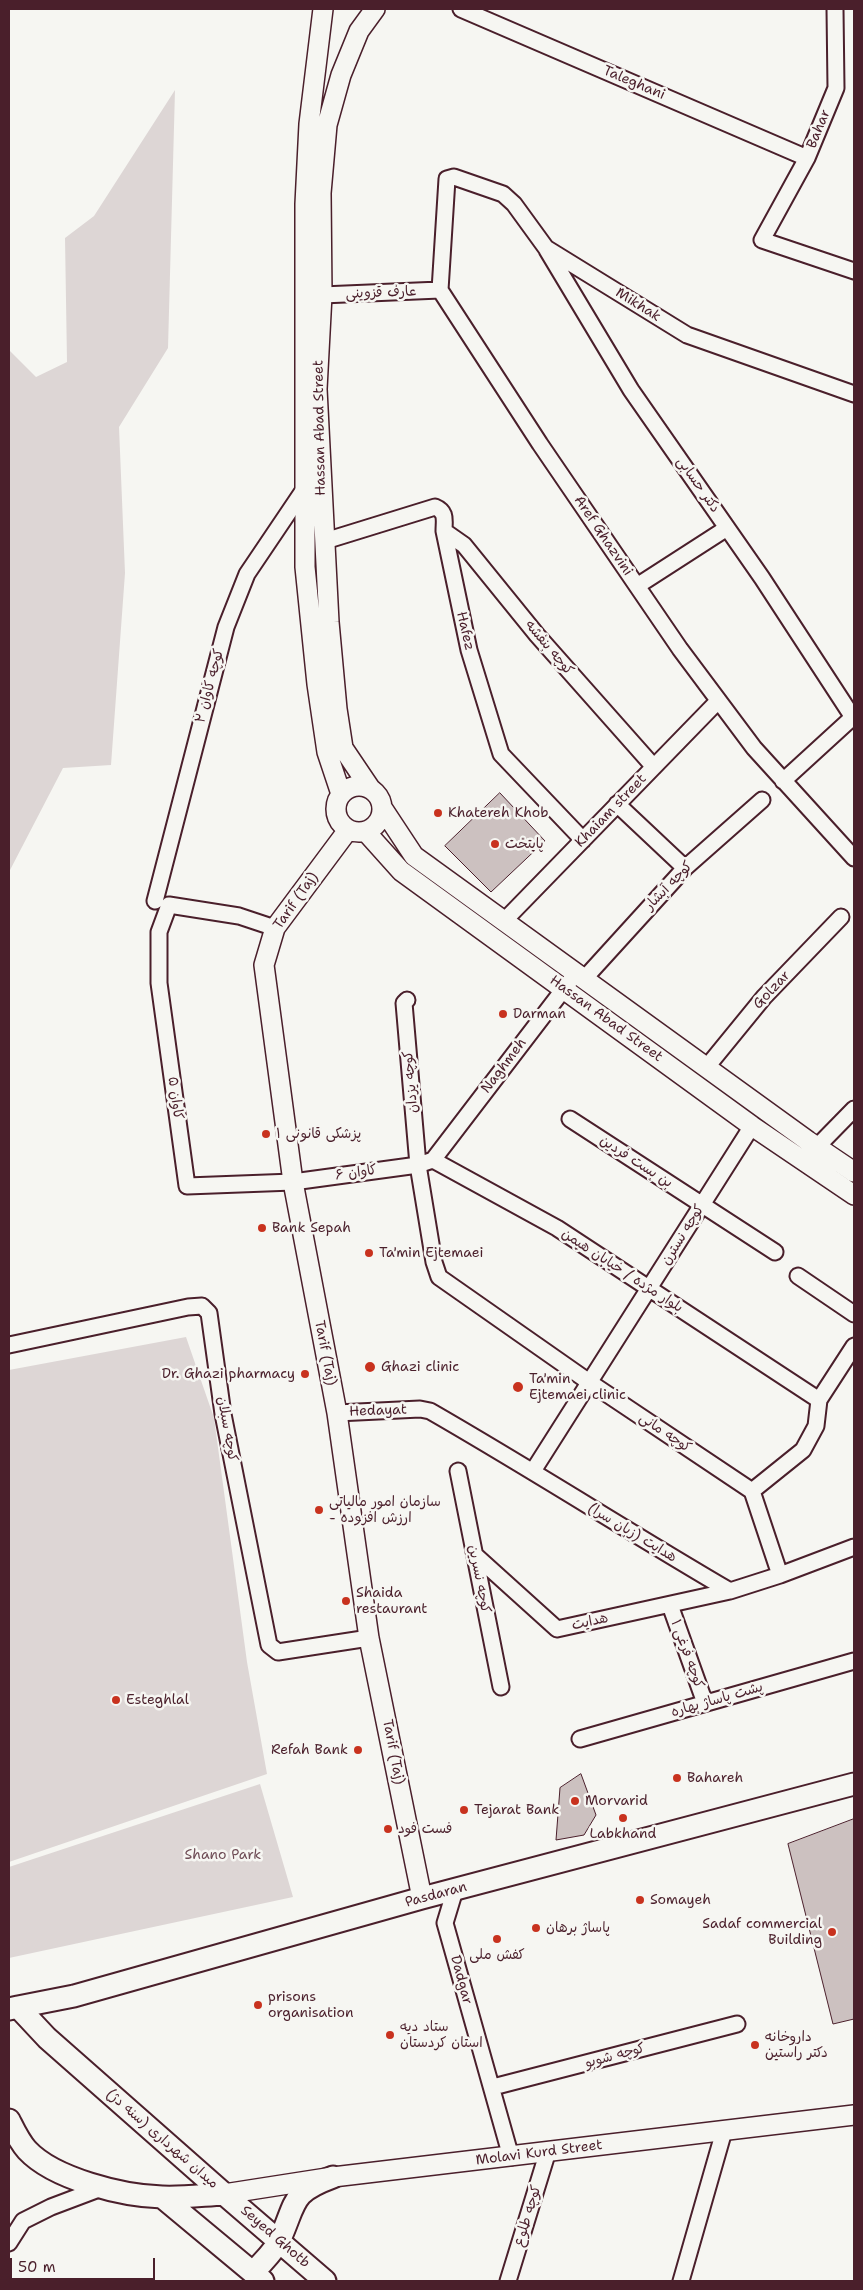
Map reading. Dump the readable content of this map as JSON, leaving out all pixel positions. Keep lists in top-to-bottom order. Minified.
{"streets":{"main road":["Pasdaran","میدان شهرداری (سنه دژ)","Seyed Ghotb"],"street":["Taleghani","Bahar","عارف قزوینی","Mikhak","Hassan Abad Street","دکتر حسابی","Aref Ghazvini","Hafez","کوچه بنفشه","کوچه کاوان ۲","Khaiam street","کوچه آبشار","Tarif (Taj)","Golzar","Naghmeh","کوچه یزدان","کاوان ۵","بن بست فردین","کاوان ۶","کوچه نسترن","بلوار مژده / خیابان هیمن","Hedayat","کوچه سبلان","کوچه مانی","هدایت (زبان سرا)","کوچه نسرین","هدایت","کوچه فرغی ۱","پشت پاساژ بهاره","Dadgar","کوچه شوبو","Molavi Kurd Street","کوچه طلوع"]},"crossings":[["Taleghani","Bahar"],["عارف قزوینی","Mikhak"],["عارف قزوینی","Hassan Abad Street"],["عارف قزوینی","Aref Ghazvini"],["Mikhak","دکتر حسابی"],["Mikhak","Aref Ghazvini"],["Hassan Abad Street","Hafez"],["Hassan Abad Street","کوچه کاوان ۲"],["Hassan Abad Street","Khaiam street"],["Hassan Abad Street","کوچه آبشار"],["Hassan Abad Street","Tarif (Taj)"],["Hassan Abad Street","Golzar"],["Hassan Abad Street","Naghmeh"],["Hassan Abad Street","کوچه نسترن"],["Aref Ghazvini","Khaiam street"],["Hafez","کوچه بنفشه"],["Hafez","Khaiam street"],["کوچه بنفشه","Khaiam street"],["کوچه کاوان ۲","کاوان ۵"],["کوچه آبشار","Naghmeh"],["Tarif (Taj)","کاوان ۵"],["Tarif (Taj)","کاوان ۶"],["Tarif (Taj)","Hedayat"],["Tarif (Taj)","کوچه سبلان"],["Tarif (Taj)","Pasdaran"],["Naghmeh","بلوار مژده / خیابان هیمن"],["کوچه یزدان","کاوان ۶"],["کوچه یزدان","کوچه مانی"],["کاوان ۵","کاوان ۶"],["بن بست فردین","کوچه نسترن"],["کوچه نسترن","بلوار مژده / خیابان هیمن"],["کوچه نسترن","کوچه مانی"],["کوچه نسترن","هدایت (زبان سرا)"],["Hedayat","هدایت (زبان سرا)"],["هدایت (زبان سرا)","هدایت"],["کوچه نسرین","هدایت"],["هدایت","کوچه فرغی ۱"],["کوچه فرغی ۱","پشت پاساژ بهاره"],["Pasdaran","Dadgar"],["Pasdaran","میدان شهرداری (سنه دژ)"],["Dadgar","کوچه شوبو"],["Dadgar","Molavi Kurd Street"],["میدان شهرداری (سنه دژ)","Molavi Kurd Street"],["میدان شهرداری (سنه دژ)","Seyed Ghotb"],["Molavi Kurd Street","کوچه طلوع"],["Molavi Kurd Street","Seyed Ghotb"]],"parks":["Shano Park"],"places":["Khatereh Khob","پایتخت","Darman","پزشکی قانونی ۱","Bank Sepah","Ta'min Ejtemaei","Ghazi clinic","Dr. Ghazi pharmacy","Ta'min Ejtemaei clinic","سازمان امور مالیاتی - ارزش افزوده","Shaida restaurant","Esteghlal","Refah Bank","Bahareh","Morvarid","Tejarat Bank","Labkhand","فست فود","Somayeh","پاساژ برهان","Sadaf commercial Building","کفش ملی","prisons organisation","ستاد دیه استان کردستان","داروخانه دکتر راستین"],"scale_bar":"50 m"}
